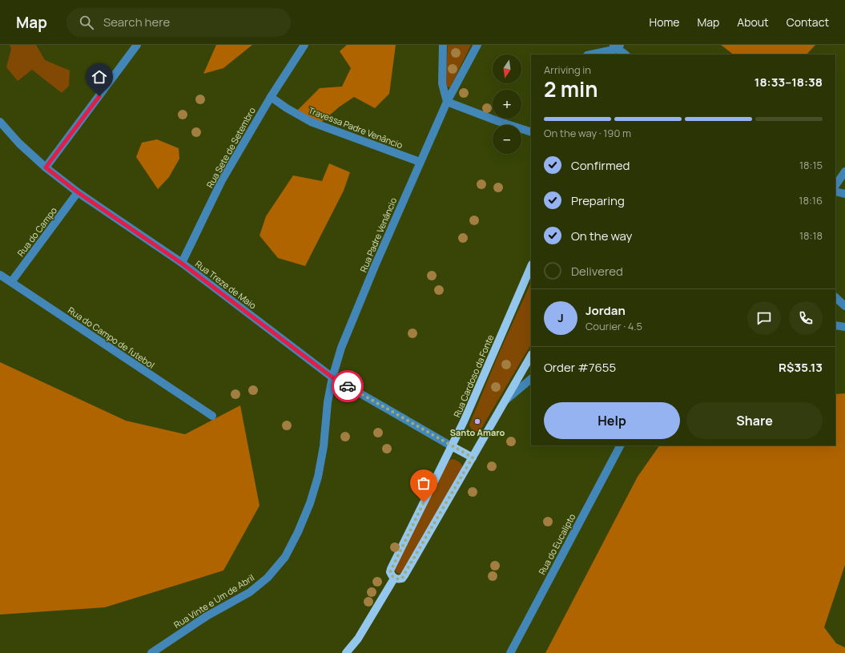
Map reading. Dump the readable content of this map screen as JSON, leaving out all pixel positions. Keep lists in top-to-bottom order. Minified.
{"streets":{"main road":["Rua Cardoso da Fonte"],"street":["Travessa Padre Venâncio","Rua Sete de Setembro","Rua do Campo","Rua Padre Venâncio","Rua Treze de Maio","Rua do Campo de futebol","Rua do Eucalipto","Rua Vinte e Um de Abril"]},"crossings":[["Travessa Padre Venâncio","Rua Sete de Setembro"],["Travessa Padre Venâncio","Rua Padre Venâncio"],["Rua Sete de Setembro","Rua Treze de Maio"],["Rua do Campo","Rua Treze de Maio"],["Rua do Campo","Rua do Campo de futebol"],["Rua Padre Venâncio","Rua Treze de Maio"],["Rua Padre Venâncio","Rua Vinte e Um de Abril"],["Rua Treze de Maio","Rua Cardoso da Fonte"],["Rua Treze de Maio","Rua Vinte e Um de Abril"]],"places":["Santo Amaro"],"north":"bottom","page":{"header":"Map","search":"Search here","nav":["Home","Map","About","Contact"],"map_buttons":["+","−"],"heading":["2 min","Arriving in","18:33–18:38"],"panel":["Jordan","Courier · 4.5","Order #7655","R$35.13"],"bar":"On the way · 190 m","list":[["Confirmed","18:15"],["Preparing","18:16"],["On the way","18:18"],"Delivered"],"round":"J","buttons":["Help","Share"]}}
